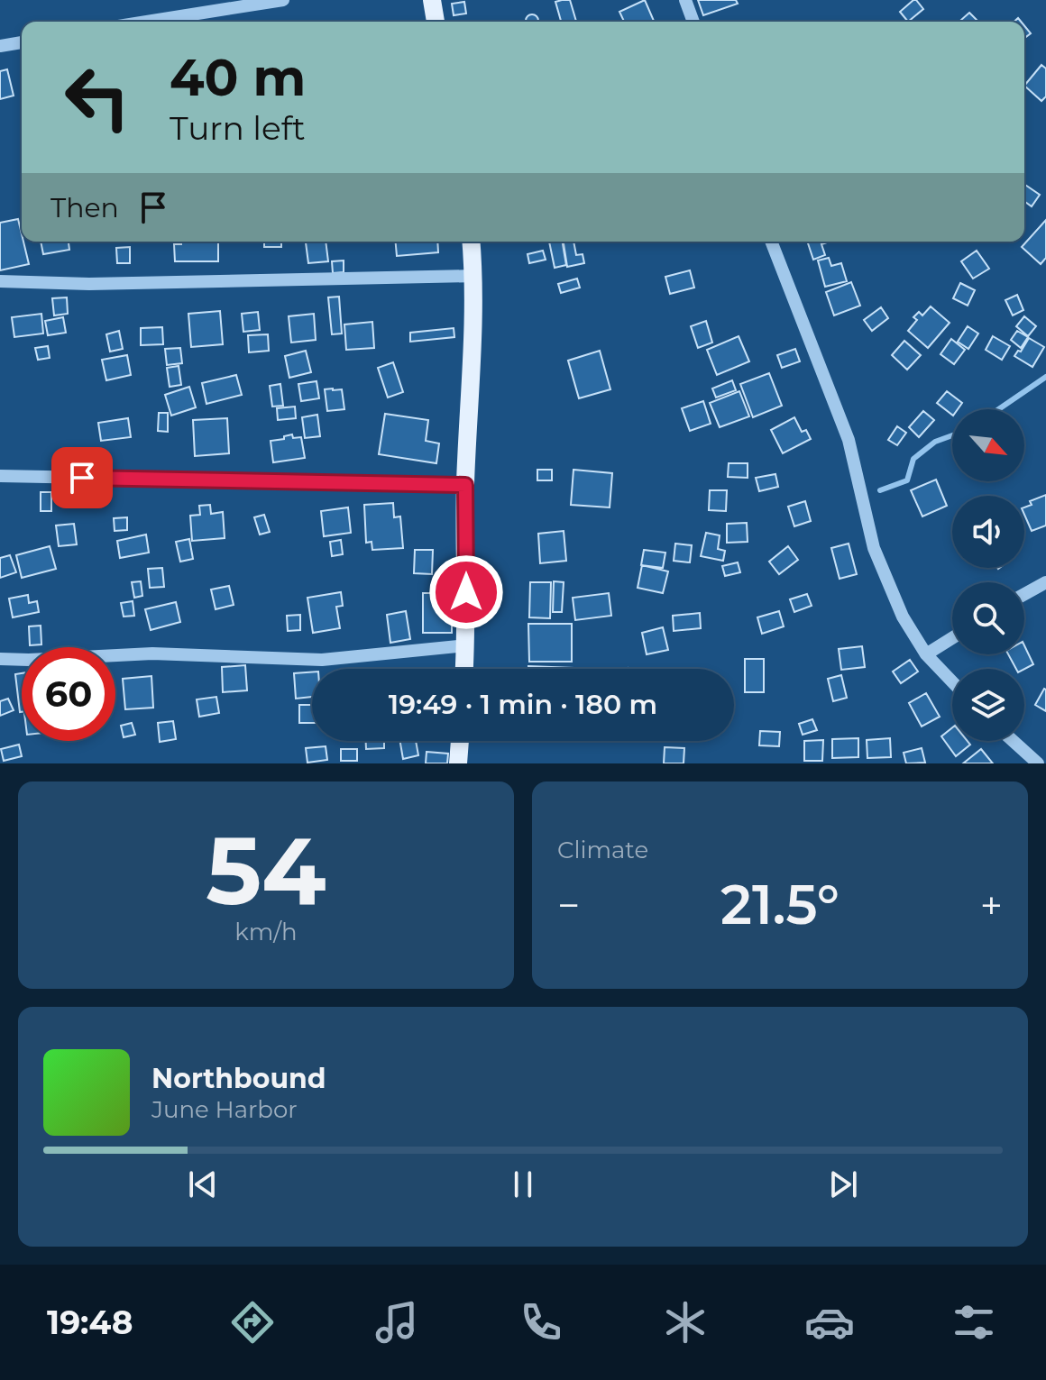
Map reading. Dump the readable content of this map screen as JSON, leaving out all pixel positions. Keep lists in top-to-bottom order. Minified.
{"north":"bottom right","page":{"turn":["40 m","Turn left"],"then":"Then","limit":"60","trip":"19:49 · 1 min · 180 m","tile":[["54","km/h"],"Climate"],"heat":["−","21.5°","+"],"song":["Northbound","June Harbor"],"tabs":"19:48"}}
